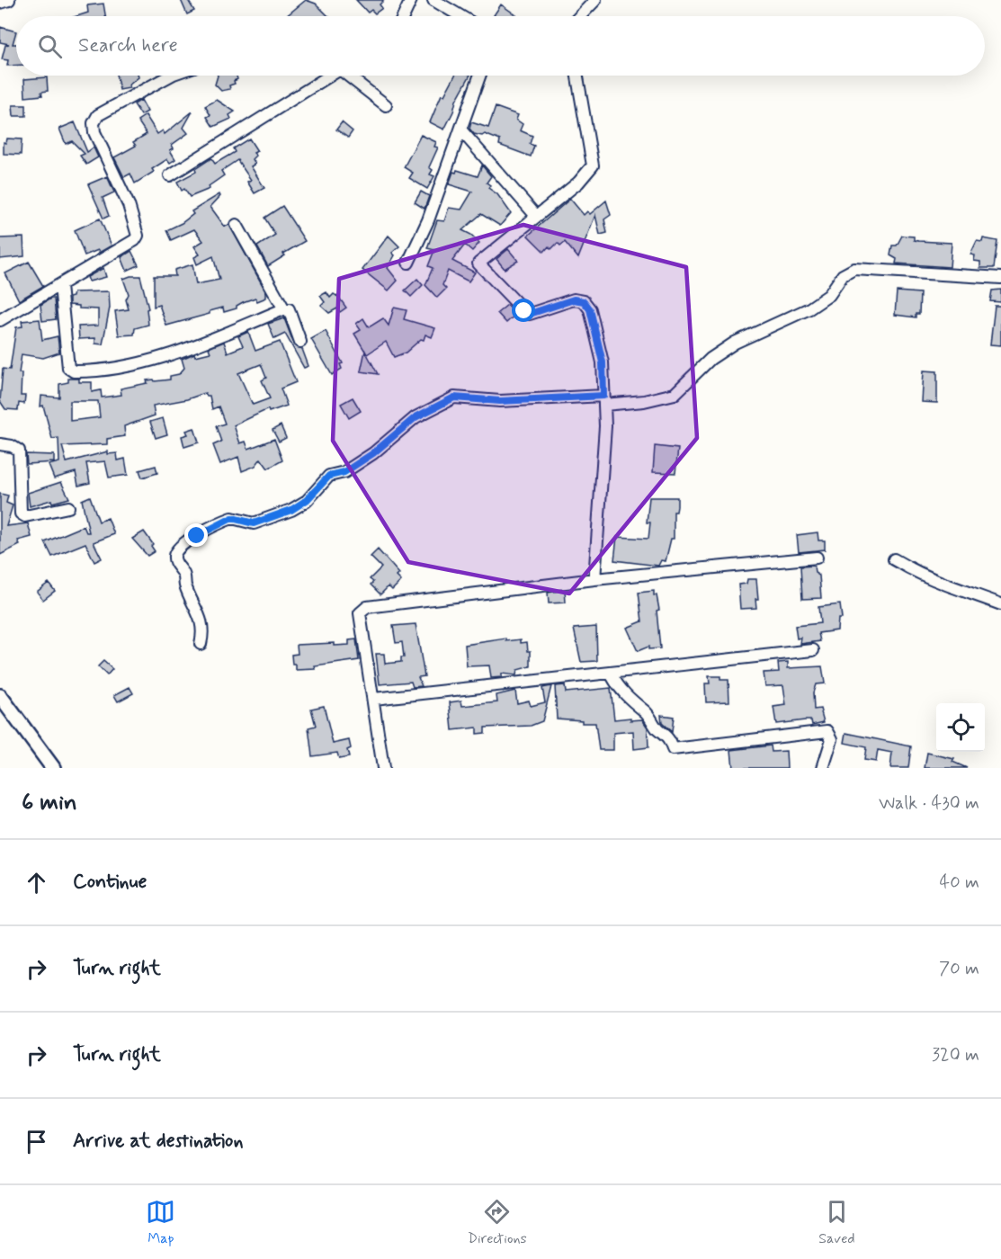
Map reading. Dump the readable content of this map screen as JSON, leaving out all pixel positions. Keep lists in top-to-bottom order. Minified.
{"page":{"search":"Search here","heading":["6 min","Walk · 430 m"],"list":[["Continue","40 m"],["Turn right","70 m"],["Turn right","320 m"],"Arrive at destination"],"nav":["Map","Directions","Saved"]}}
